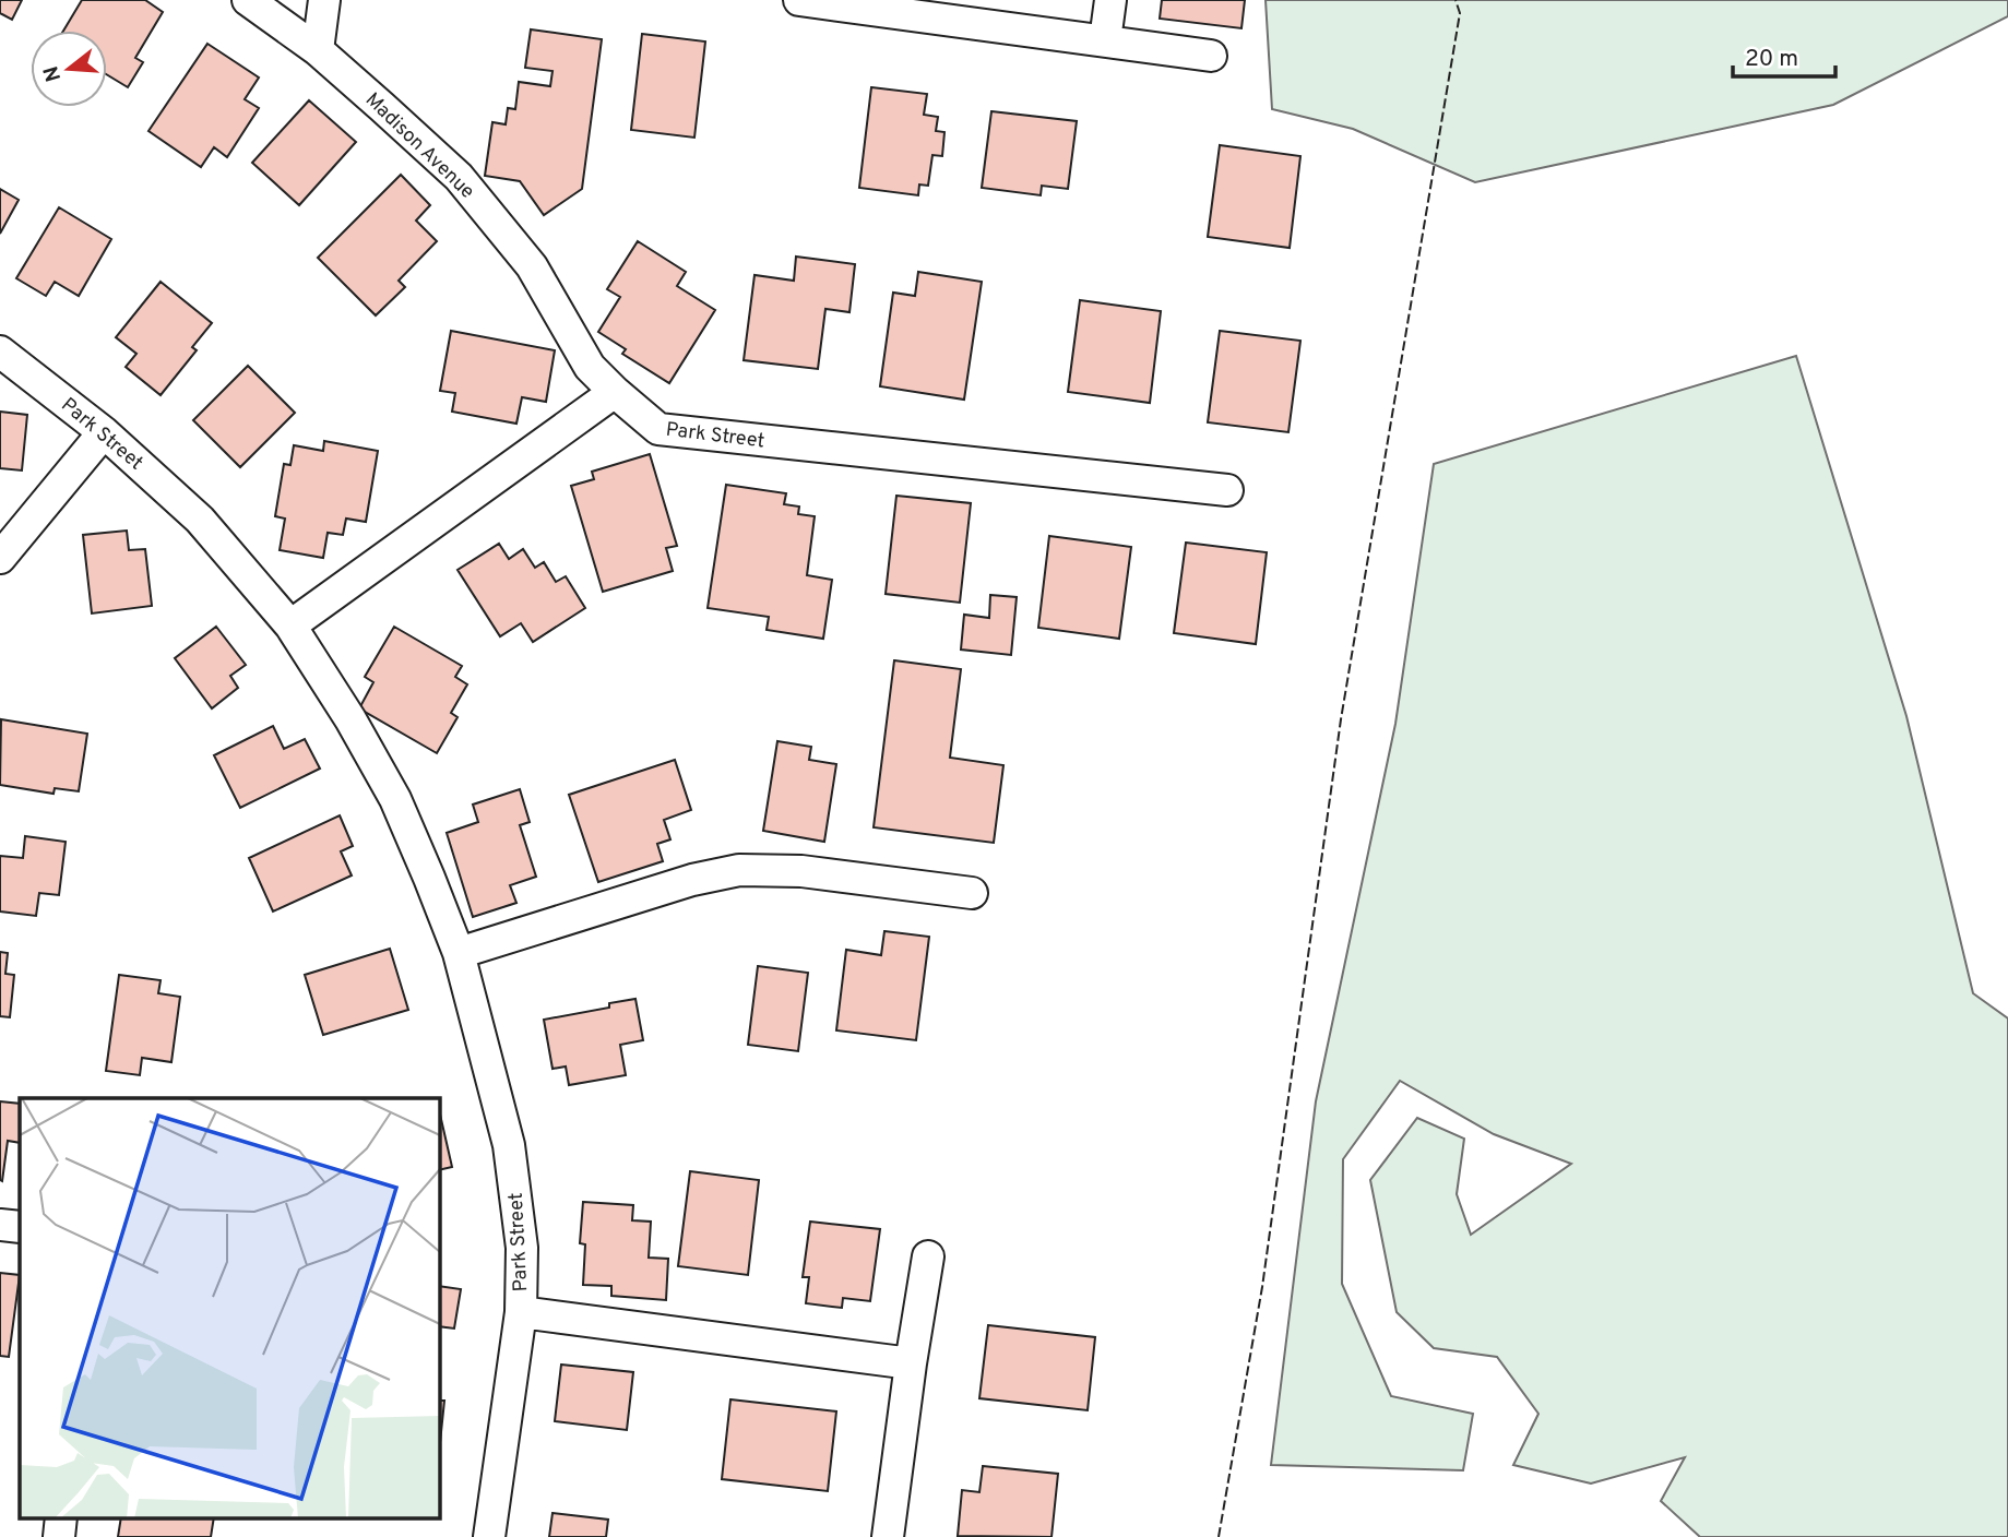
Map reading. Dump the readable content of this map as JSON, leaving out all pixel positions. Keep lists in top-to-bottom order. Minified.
{"streets":{"street":["Madison Avenue","Park Street"]},"crossings":[["Madison Avenue","Park Street"]],"scale_bar":"20 m","north":"left"}
